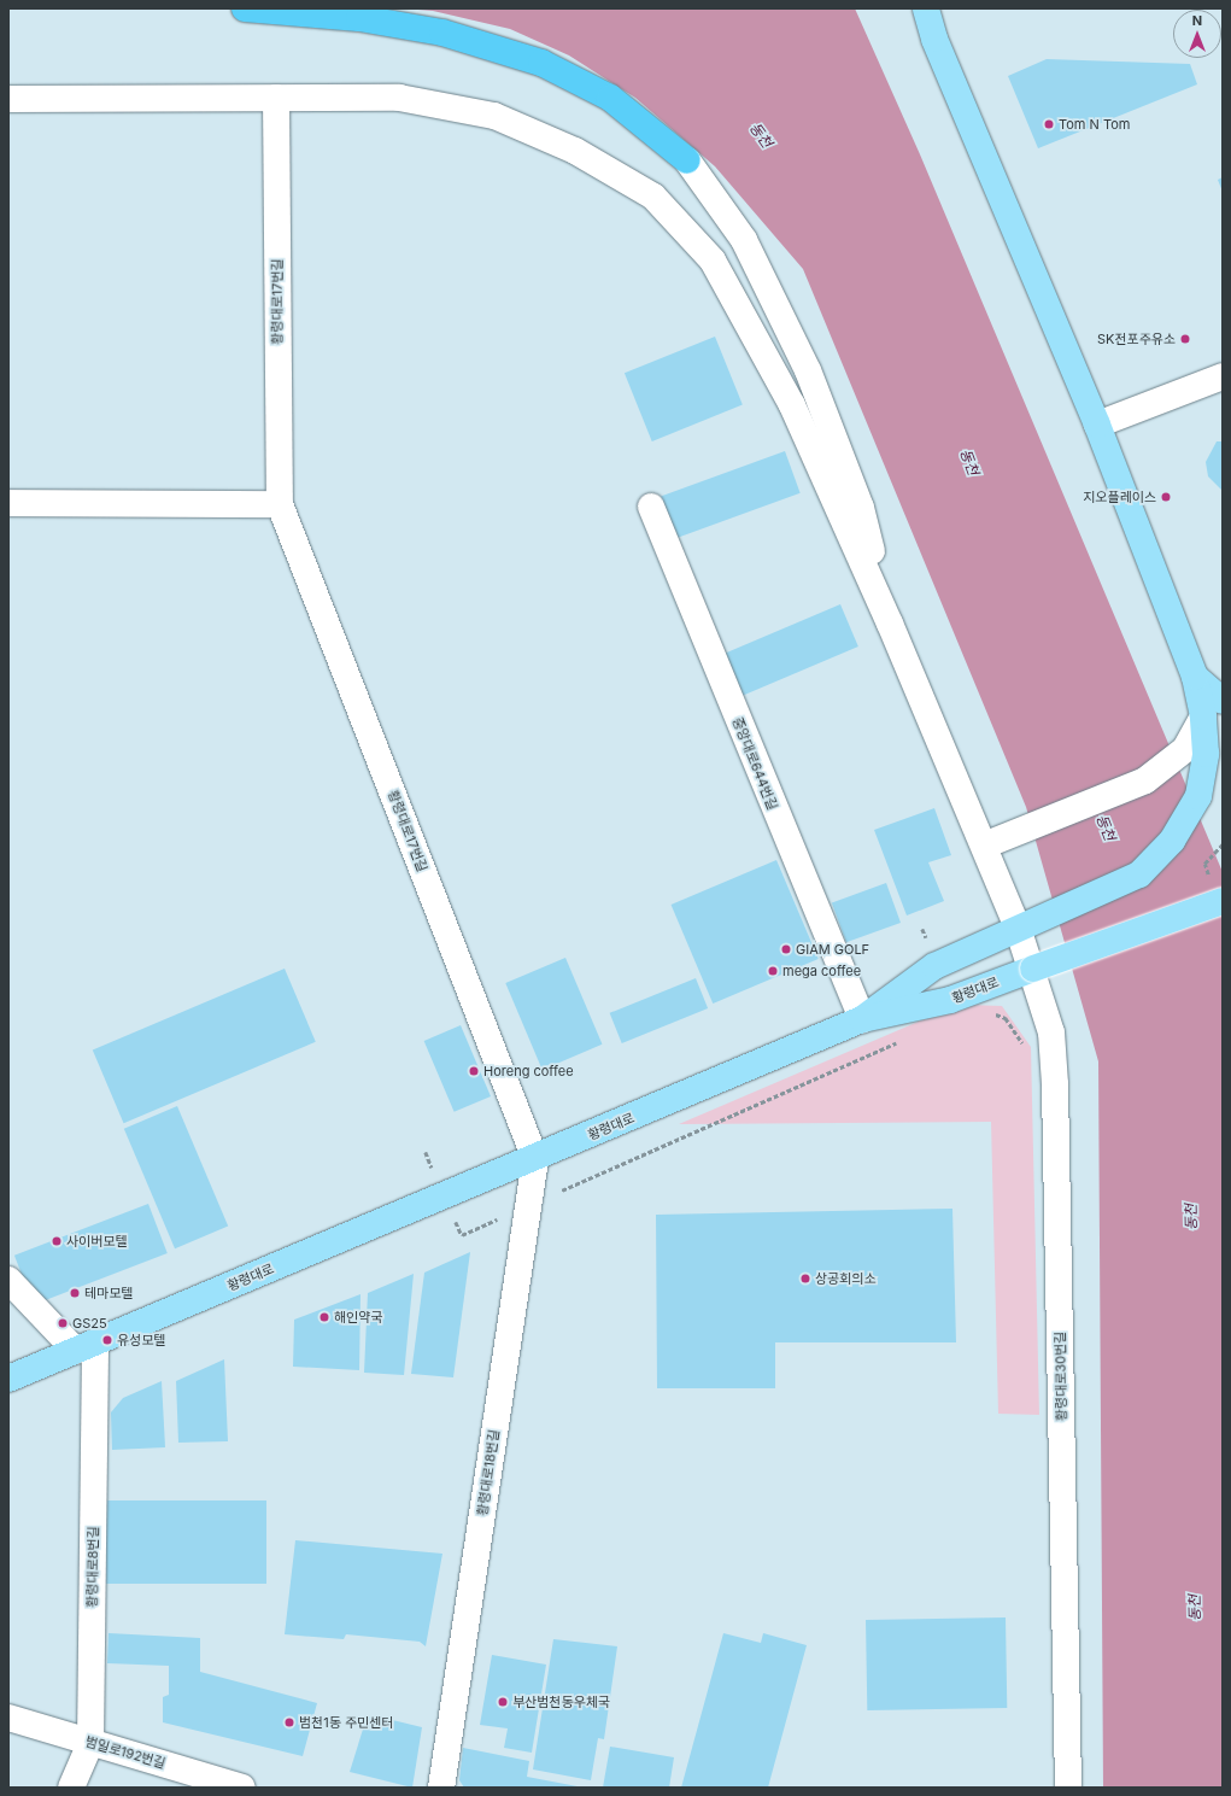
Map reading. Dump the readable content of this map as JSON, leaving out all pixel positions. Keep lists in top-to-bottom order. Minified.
{"streets":{"main road":["황령대로"],"street":["황령대로17번길","중앙대로644번길","황령대로30번길","황령대로18번길","황령대로8번길","범일로192번길"]},"crossings":[["황령대로17번길","황령대로"],["황령대로17번길","황령대로18번길"],["중앙대로644번길","황령대로"],["황령대로","황령대로30번길"],["황령대로","황령대로18번길"],["황령대로","황령대로8번길"],["황령대로8번길","범일로192번길"]],"water":["동천"],"places":["Tom N Tom","SK전포주유소","지오플레이스","GIAM GOLF","mega coffee","Horeng coffee","사이버모텔","상공회의소","테마모텔","해인약국","GS25","유성모텔","부산범천동우체국","범천1동 주민센터"],"north":"top"}
